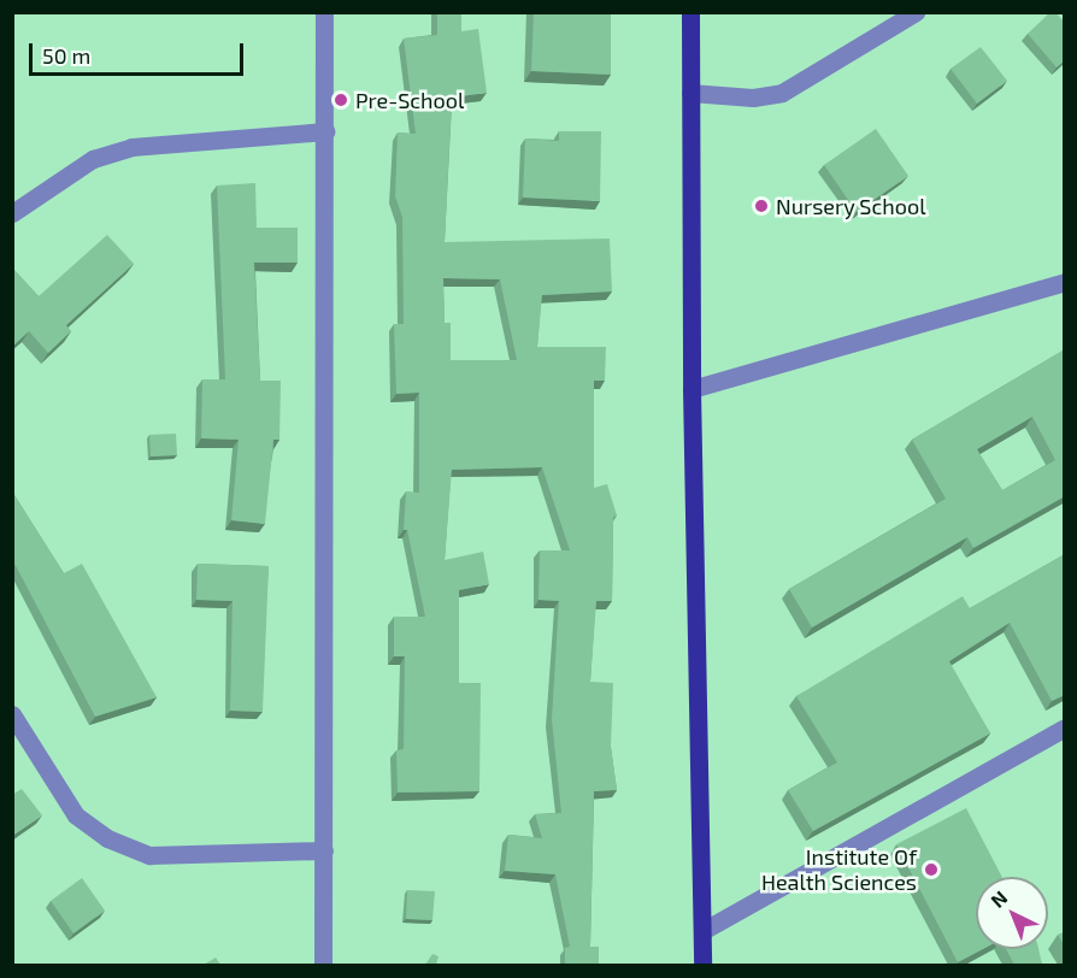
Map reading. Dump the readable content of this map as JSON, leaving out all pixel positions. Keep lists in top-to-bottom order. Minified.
{"places":["Pre-School","Nursery School","Institute Of Health Sciences"],"scale_bar":"50 m","north":"top left"}
